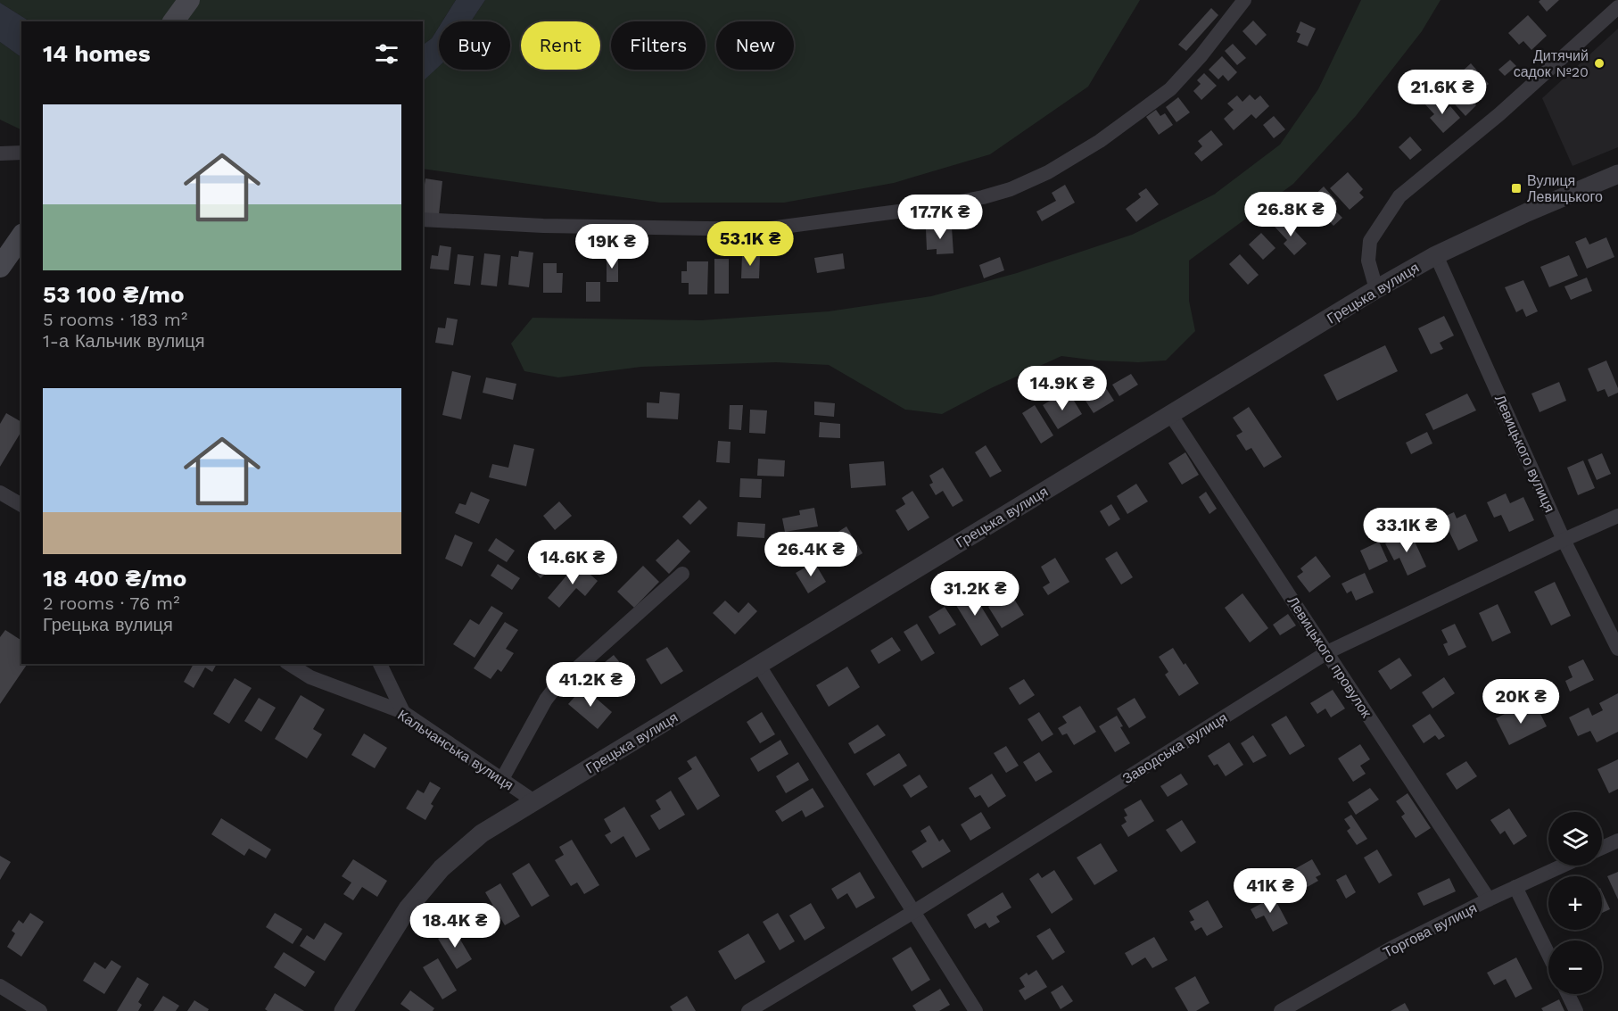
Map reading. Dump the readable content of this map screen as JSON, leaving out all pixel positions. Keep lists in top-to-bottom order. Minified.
{"streets":{"street":["Грецька вулиця","Левицького вулиця","Левицького провулок","Заводська вулиця","Кальчанська вулиця","Торгова вулиця"]},"crossings":[["Грецька вулиця","Левицького вулиця"],["Грецька вулиця","Левицького провулок"],["Грецька вулиця","Кальчанська вулиця"],["Левицького вулиця","Заводська вулиця"],["Левицького провулок","Заводська вулиця"],["Левицького провулок","Торгова вулиця"]],"places":{"other":["Дитячий садок №20"],"transit":["Вулиця Левицького"]},"page":{"chip":["Buy","Rent","Filters","New"],"heading":"14 homes","price":["21.6K ₴","26.8K ₴","17.7K ₴","53.1K ₴","19K ₴","14.9K ₴","33.1K ₴","26.4K ₴","14.6K ₴","31.2K ₴","41.2K ₴","20K ₴","41K ₴","18.4K ₴"],"list":[{"name":"53 100 ₴/mo","note":"5 rooms · 183 m² · 1-а Кальчик вулиця"},{"name":"18 400 ₴/mo","note":"2 rooms · 76 m² · Грецька вулиця"}],"map_buttons":["+","−"]}}
